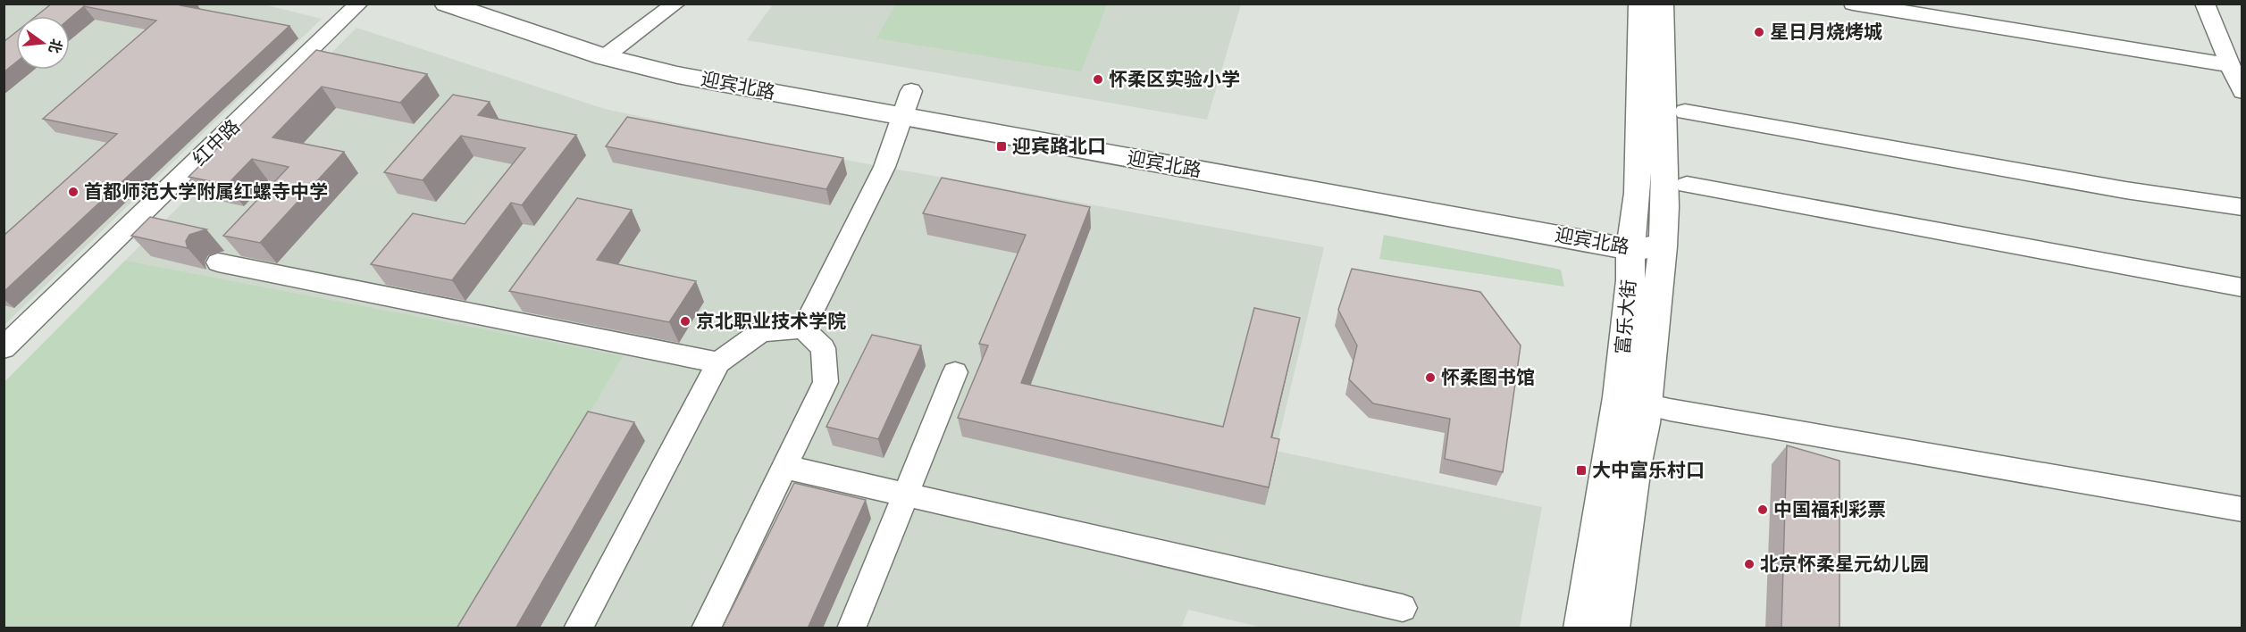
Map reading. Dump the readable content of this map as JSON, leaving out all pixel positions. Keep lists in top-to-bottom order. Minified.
{"streets":{"main road":["迎宾北路","富乐大街"],"street":["红中路"]},"crossings":[["迎宾北路","富乐大街"]],"places":{"other":["星日月烧烤城","怀柔区实验小学","首都师范大学附属红螺寺中学","京北职业技术学院","怀柔图书馆","中国福利彩票","北京怀柔星元幼儿园"],"transit":["迎宾路北口","大中富乐村口"]},"north":"right"}
